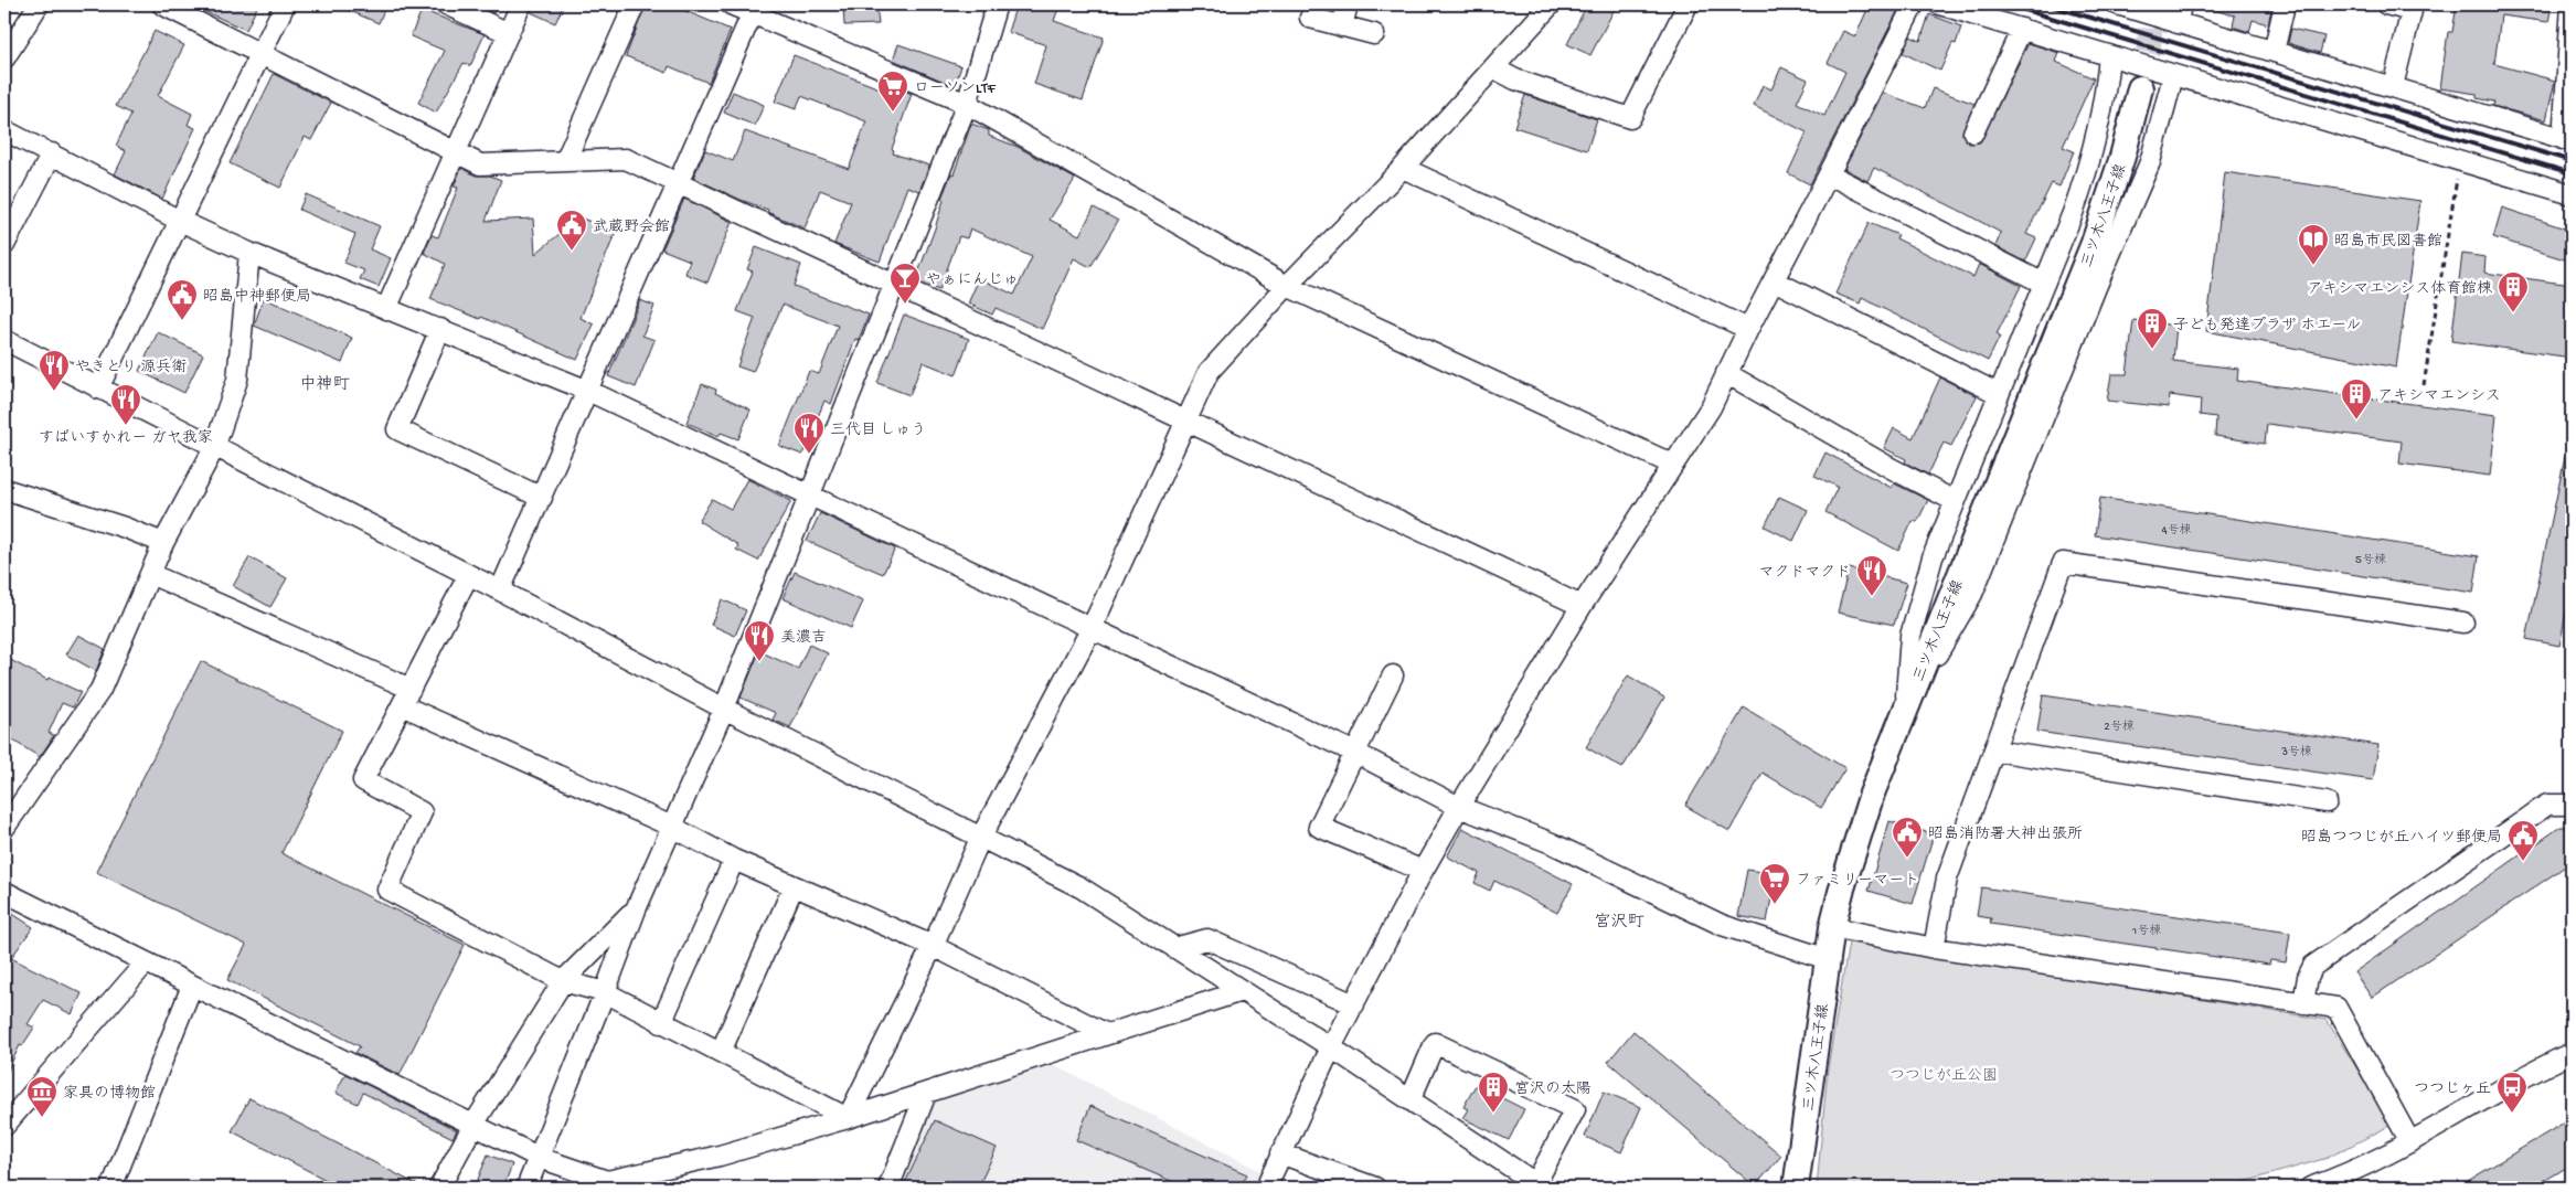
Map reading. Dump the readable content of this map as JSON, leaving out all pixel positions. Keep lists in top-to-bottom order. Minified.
{"streets":{"main road":["三ツ木八王子線"]},"districts":["中神町","宮沢町"],"parks":["つつじが丘公園"],"places":{"supermarket":["ローソンLTF","ファミリーマート"],"public building":["武蔵野会館","昭島中神郵便局","昭島消防署大神出張所","昭島つつじが丘ハイツ郵便局"],"library":["昭島市民図書館"],"bar":["やぁにんじゅ"],"building":["アキシマエンシス体育館棟","子ども発達プラザ ホエール","アキシマエンシス","宮沢の太陽"],"restaurant":["やきとり 源兵衛","すぱいすかれー ガヤ我家","三代目 しゅう","マクドマクド","美濃吉"],"bus stop":["つつじヶ丘"],"museum":["家具の博物館"]},"house_numbers":["4号棟","5号棟","2号棟","3号棟","1号棟"]}
